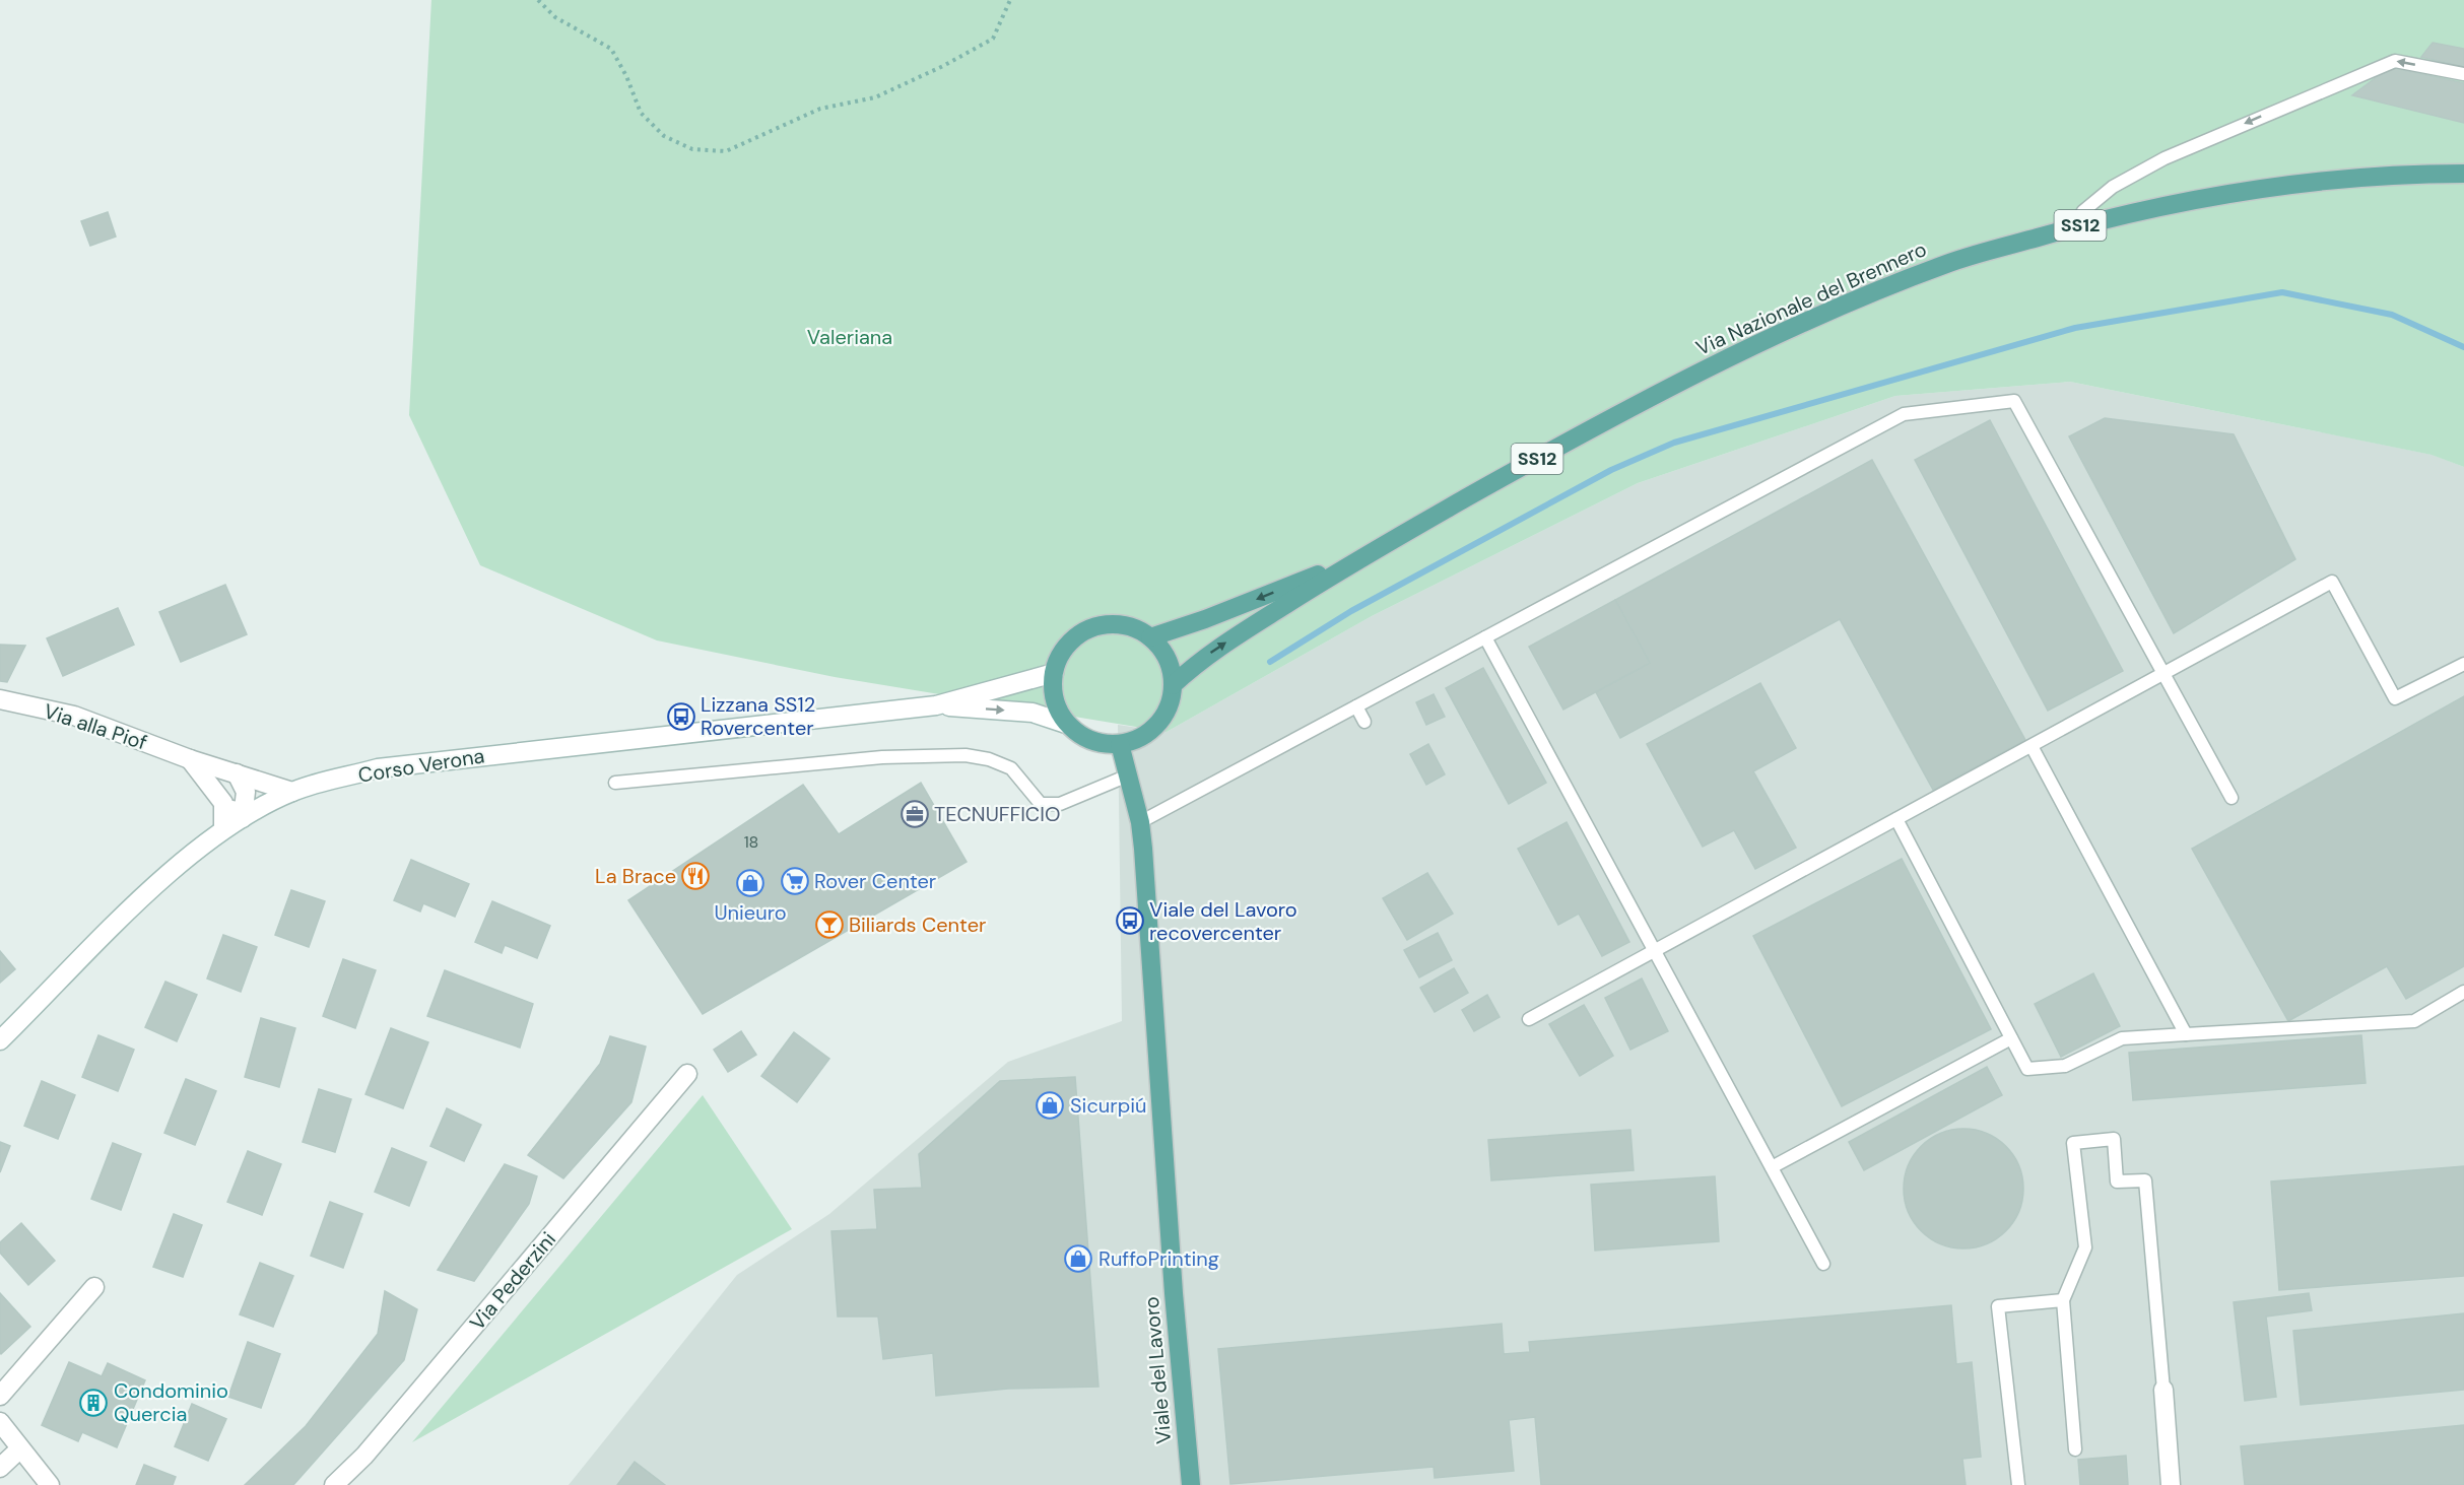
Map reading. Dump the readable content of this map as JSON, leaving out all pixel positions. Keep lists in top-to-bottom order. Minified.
{"streets":{"main road":["SS12","Via Nazionale del Brennero","Viale del Lavoro"],"street":["Via alla Piof","Corso Verona","Via Pederzini"]},"crossings":[["Via Nazionale del Brennero","Viale del Lavoro"],["Via alla Piof","Corso Verona"]],"parks":["Valeriana"],"places":{"bus stop":["Lizzana SS12 Rovercenter","Viale del Lavoro recovercenter"],"office":["TECNUFFICIO"],"restaurant":["La Brace"],"supermarket":["Rover Center"],"shop":["Unieuro","Sicurpiú","RuffoPrinting"],"bar":["Biliards Center"],"building":["Condominio Quercia"]},"house_numbers":["18"]}
